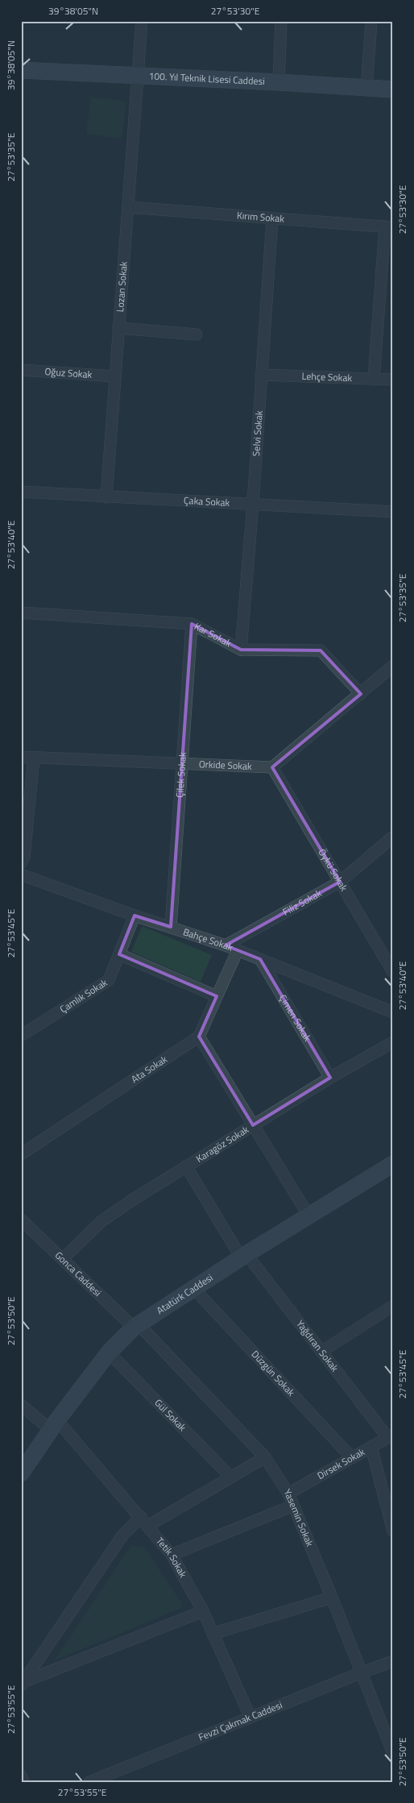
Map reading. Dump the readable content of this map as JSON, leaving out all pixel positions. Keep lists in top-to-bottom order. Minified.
{"streets":{"main road":["100. Yıl Teknik Lisesi Caddesi","Atatürk Caddesi"],"street":["Kırım Sokak","Lozan Sokak","Oğuz Sokak","Lehçe Sokak","Selvi Sokak","Çaka Sokak","Kar Sokak","Orkide Sokak","Çilek Sokak","Öykü Sokak","Filiz Sokak","Bahçe Sokak","Çamlık Sokak","Çimen Sokak","Ata Sokak","Karagöz Sokak","Gonca Caddesi","Yağdıran Sokak","Düzgün Sokak","Gül Sokak","Dirsek Sokak","Yasemin Sokak","Tetik Sokak","Fevzi Çakmak Caddesi"]},"crossings":[["100. Yıl Teknik Lisesi Caddesi","Lozan Sokak"],["Kırım Sokak","Lozan Sokak"],["Kırım Sokak","Selvi Sokak"],["Lozan Sokak","Oğuz Sokak"],["Lozan Sokak","Çaka Sokak"],["Lehçe Sokak","Selvi Sokak"],["Selvi Sokak","Çaka Sokak"],["Selvi Sokak","Kar Sokak"],["Kar Sokak","Çilek Sokak"],["Orkide Sokak","Çilek Sokak"],["Orkide Sokak","Öykü Sokak"],["Çilek Sokak","Bahçe Sokak"],["Öykü Sokak","Filiz Sokak"],["Filiz Sokak","Bahçe Sokak"],["Bahçe Sokak","Çamlık Sokak"],["Bahçe Sokak","Çimen Sokak"],["Çimen Sokak","Karagöz Sokak"],["Karagöz Sokak","Gonca Caddesi"],["Karagöz Sokak","Yağdıran Sokak"],["Gonca Caddesi","Atatürk Caddesi"],["Gonca Caddesi","Yasemin Sokak"],["Atatürk Caddesi","Yağdıran Sokak"],["Atatürk Caddesi","Düzgün Sokak"],["Atatürk Caddesi","Gül Sokak"],["Atatürk Caddesi","Yasemin Sokak"],["Atatürk Caddesi","Tetik Sokak"],["Yağdıran Sokak","Dirsek Sokak"],["Düzgün Sokak","Dirsek Sokak"],["Dirsek Sokak","Yasemin Sokak"],["Yasemin Sokak","Fevzi Çakmak Caddesi"],["Tetik Sokak","Fevzi Çakmak Caddesi"]],"coordinates":["39°38'05\"N","27°53'30\"E","27°53'35\"E","27°53'40\"E","27°53'45\"E","27°53'50\"E","27°53'55\"E"]}
